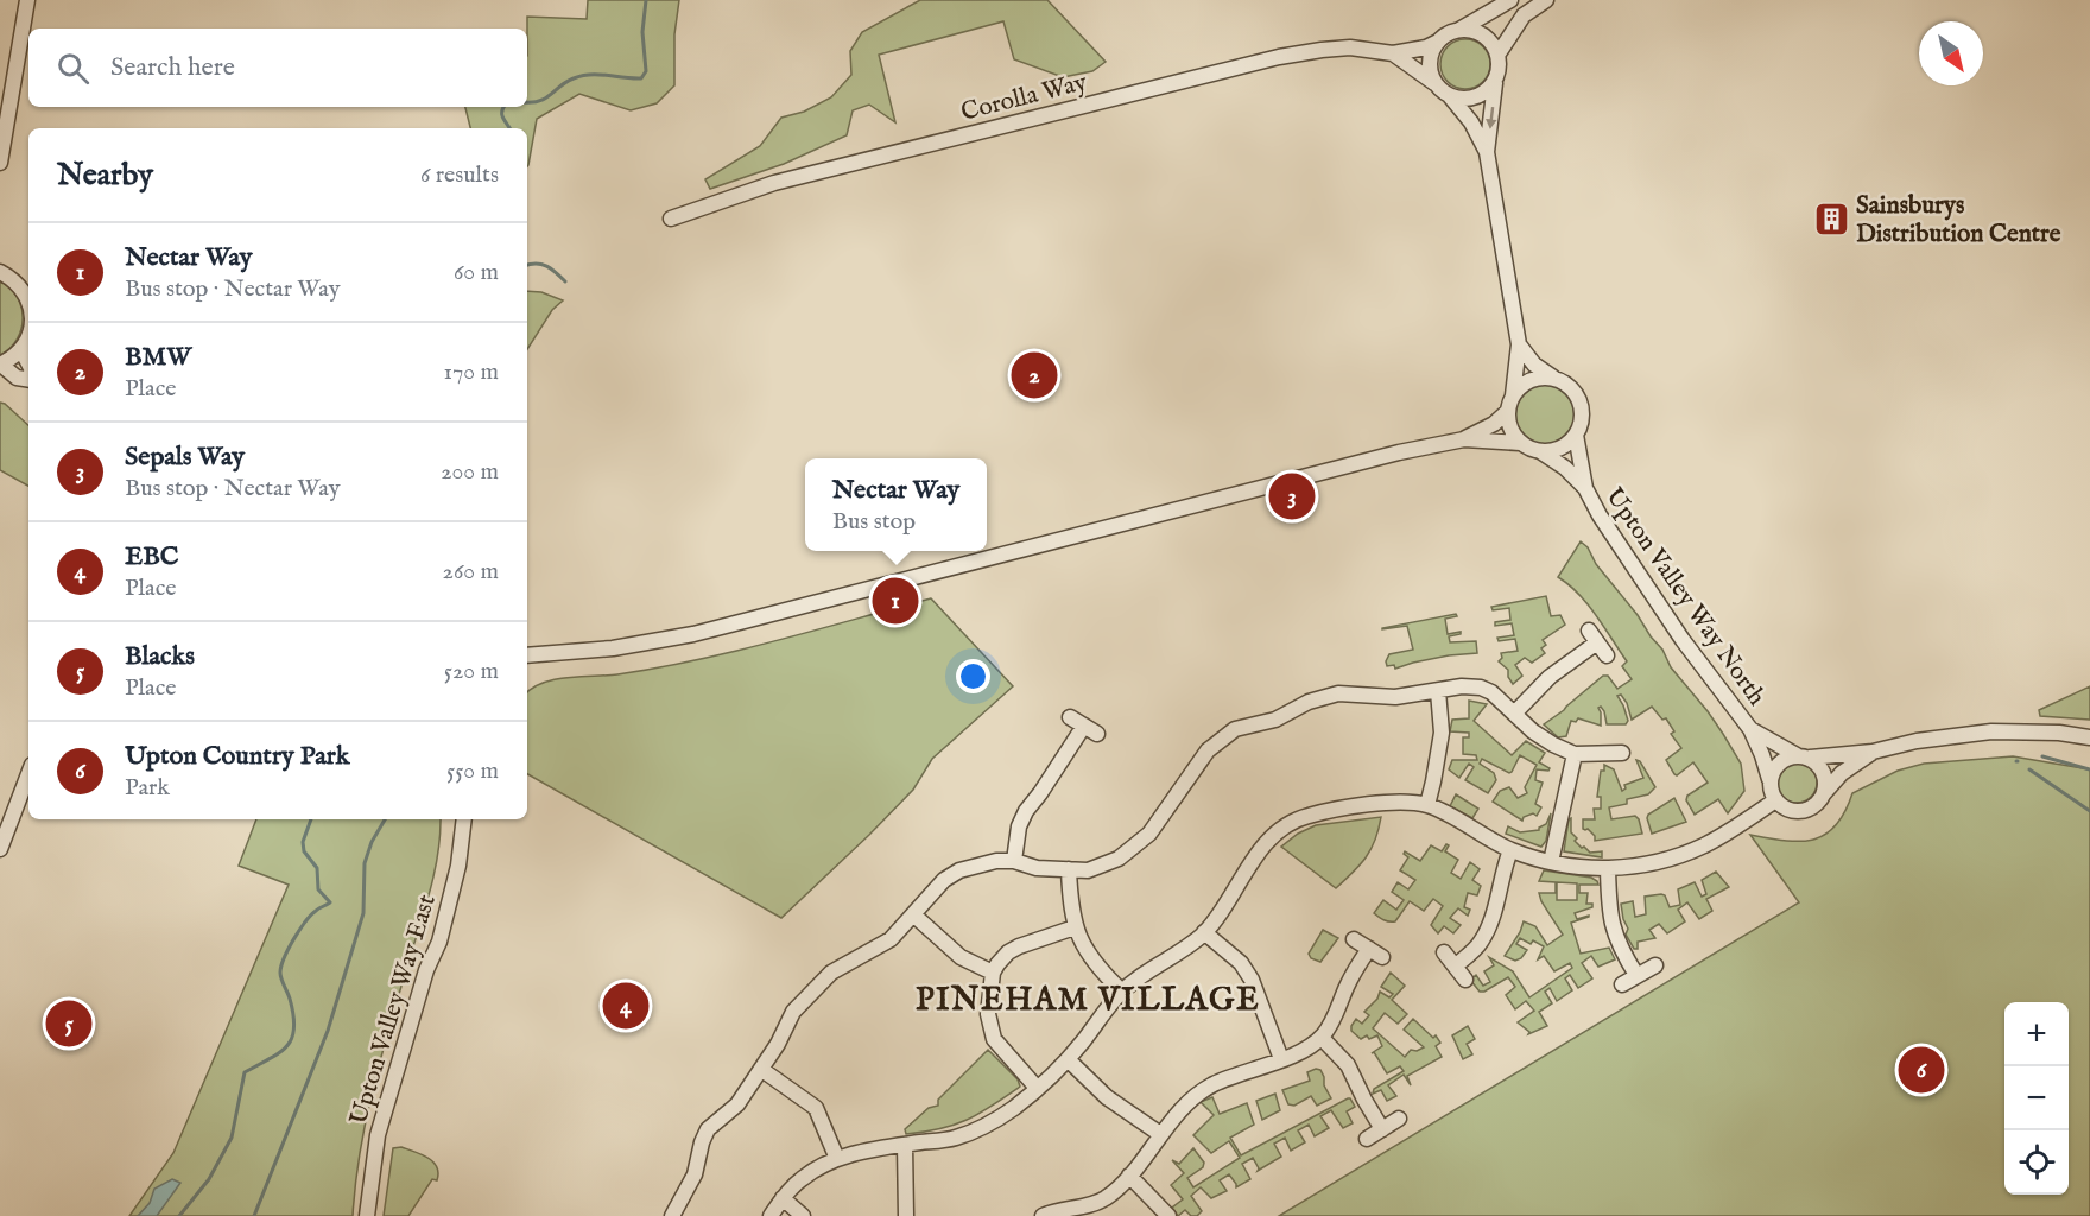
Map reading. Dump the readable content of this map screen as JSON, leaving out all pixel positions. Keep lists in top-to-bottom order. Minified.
{"streets":{"street":["Corolla Way","Upton Valley Way North","Upton Valley Way East"]},"districts":["PINEHAM VILLAGE"],"places":{"building":["Sainsburys Distribution Centre"]},"north":"bottom right","page":{"search":"Search here","heading":["Nearby","6 results"],"list":[{"mark":"1","name":"Nectar Way","note":"Bus stop · Nectar Way","value":"60 m"},{"mark":"2","name":"BMW","note":"Place","value":"170 m"},{"mark":"3","name":"Sepals Way","note":"Bus stop · Nectar Way","value":"200 m"},{"mark":"4","name":"EBC","note":"Place","value":"260 m"},{"mark":"5","name":"Blacks","note":"Place","value":"520 m"},{"mark":"6","name":"Upton Country Park","note":"Park","value":"550 m"}],"pins":["2","3","1","4","5","6"],"popup":["Nectar Way","Bus stop"],"map_buttons":["+","−"]}}
